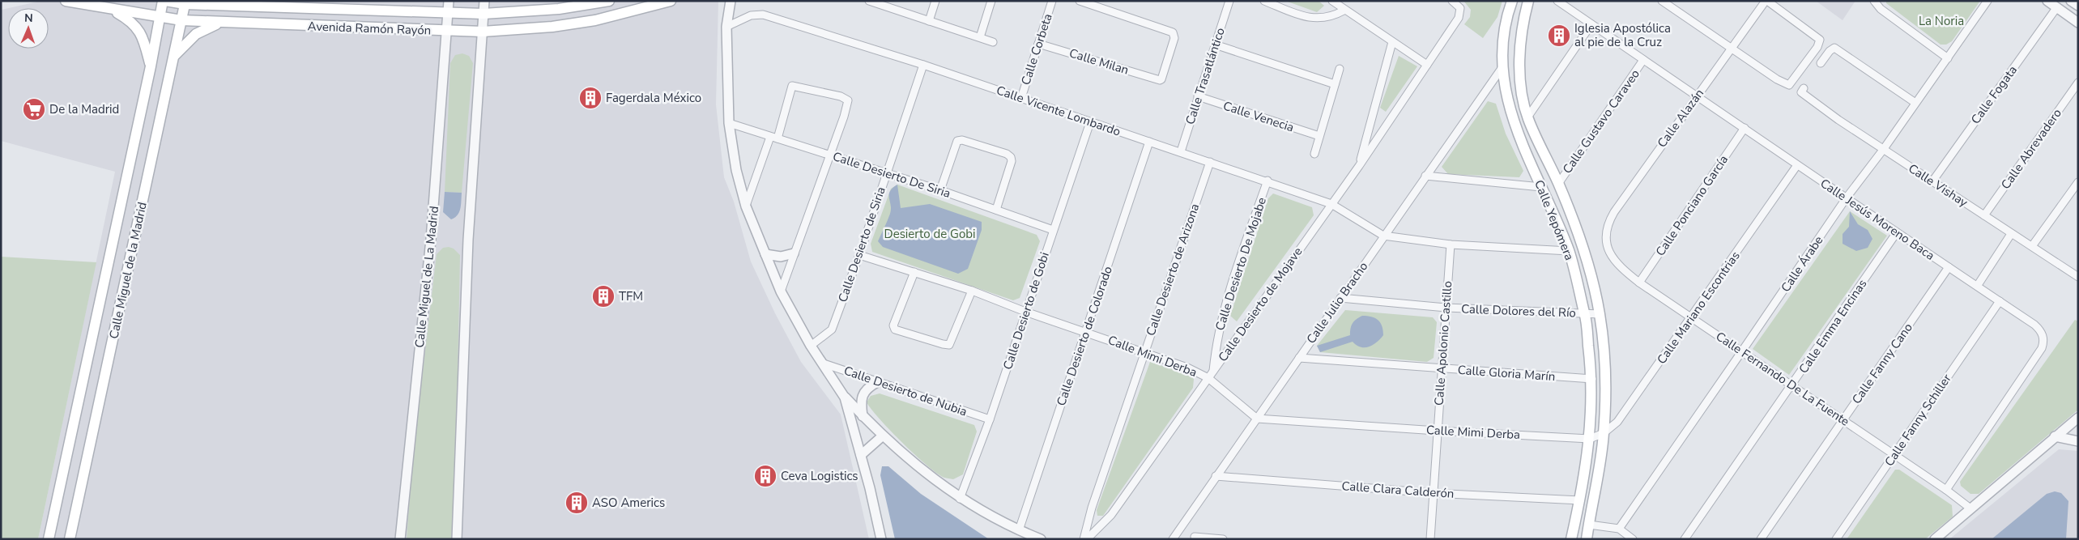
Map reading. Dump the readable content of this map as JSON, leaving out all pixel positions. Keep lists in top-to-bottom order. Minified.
{"streets":{"main road":["Avenida Ramón Rayón","Calle Yepómera","Calle Miguel de la Madrid"],"street":["Calle Corbeta","Calle Milan","Calle Trasatlántico","Calle Fogata","Calle Vicente Lombardo","Calle Venecia","Calle Alazán","Calle Gustavo Caraveo","Calle Abrevadero","Calle Desierto De Siria","Calle Vishay","Calle Ponciano García","Calle Jesús Moreno Baca","Calle Desierto de Siria","Calle Desierto De Mojabe","Calle Árabe","Calle Desierto de Arizona","Calle Miguel de La Madrid","Calle Julio Bracho","Calle Desierto de Mojave","Calle Mariano Escontrias","Calle Desierto de Gobi","Calle Dolores del Río","Calle Emma Encinas","Calle Desierto de Colorado","Calle Apolonio Castillo","Calle Mimi Derba","Calle Fanny Cano","Calle Gloria Marín","Calle Fernando De La Fuente","Calle Desierto de Nubia","Calle Fanny Schiller","Calle Clara Calderón"]},"crossings":[["Avenida Ramón Rayón","Calle Miguel de la Madrid"],["Avenida Ramón Rayón","Calle Miguel de La Madrid"],["Calle Corbeta","Calle Milan"],["Calle Corbeta","Calle Vicente Lombardo"],["Calle Trasatlántico","Calle Vicente Lombardo"],["Calle Trasatlántico","Calle Venecia"],["Calle Fogata","Calle Vishay"],["Calle Vicente Lombardo","Calle Desierto de Siria"],["Calle Vicente Lombardo","Calle Desierto De Mojabe"],["Calle Vicente Lombardo","Calle Desierto de Arizona"],["Calle Vicente Lombardo","Calle Julio Bracho"],["Calle Vicente Lombardo","Calle Desierto de Mojave"],["Calle Vicente Lombardo","Calle Desierto de Gobi"],["Calle Vicente Lombardo","Calle Desierto de Colorado"],["Calle Alazán","Calle Jesús Moreno Baca"],["Calle Alazán","Calle Fernando De La Fuente"],["Calle Gustavo Caraveo","Calle Jesús Moreno Baca"],["Calle Gustavo Caraveo","Calle Yepómera"],["Calle Abrevadero","Calle Vishay"],["Calle Desierto De Siria","Calle Desierto de Siria"],["Calle Desierto De Siria","Calle Desierto de Gobi"],["Calle Vishay","Calle Árabe"],["Calle Ponciano García","Calle Jesús Moreno Baca"],["Calle Ponciano García","Calle Fernando De La Fuente"],["Calle Jesús Moreno Baca","Calle Árabe"],["Calle Jesús Moreno Baca","Calle Mariano Escontrias"],["Calle Jesús Moreno Baca","Calle Emma Encinas"],["Calle Jesús Moreno Baca","Calle Fanny Cano"],["Calle Jesús Moreno Baca","Calle Fernando De La Fuente"],["Calle Jesús Moreno Baca","Calle Fanny Schiller"],["Calle Yepómera","Calle Julio Bracho"],["Calle Yepómera","Calle Mariano Escontrias"],["Calle Yepómera","Calle Dolores del Río"],["Calle Yepómera","Calle Mimi Derba"],["Calle Yepómera","Calle Gloria Marín"],["Calle Yepómera","Calle Clara Calderón"],["Calle Desierto de Siria","Calle Mimi Derba"],["Calle Desierto De Mojabe","Calle Desierto de Mojave"],["Calle Desierto De Mojabe","Calle Mimi Derba"],["Calle Árabe","Calle Fernando De La Fuente"],["Calle Desierto de Arizona","Calle Mimi Derba"],["Calle Julio Bracho","Calle Dolores del Río"],["Calle Julio Bracho","Calle Mimi Derba"],["Calle Julio Bracho","Calle Gloria Marín"],["Calle Julio Bracho","Calle Clara Calderón"],["Calle Desierto de Mojave","Calle Mimi Derba"],["Calle Mariano Escontrias","Calle Mimi Derba"],["Calle Mariano Escontrias","Calle Fernando De La Fuente"],["Calle Desierto de Gobi","Calle Mimi Derba"],["Calle Desierto de Gobi","Calle Desierto de Nubia"],["Calle Dolores del Río","Calle Apolonio Castillo"],["Calle Emma Encinas","Calle Fernando De La Fuente"],["Calle Desierto de Colorado","Calle Mimi Derba"],["Calle Apolonio Castillo","Calle Mimi Derba"],["Calle Apolonio Castillo","Calle Gloria Marín"],["Calle Apolonio Castillo","Calle Clara Calderón"],["Calle Fanny Cano","Calle Fernando De La Fuente"],["Calle Fernando De La Fuente","Calle Fanny Schiller"]],"parks":["La Noria","Desierto de Gobi"],"places":{"building":["Iglesia Apostólica al pie de la Cruz","Fagerdala México","TFM","Ceva Logistics","ASO Americs"],"supermarket":["De la Madrid"]},"north":"top"}
